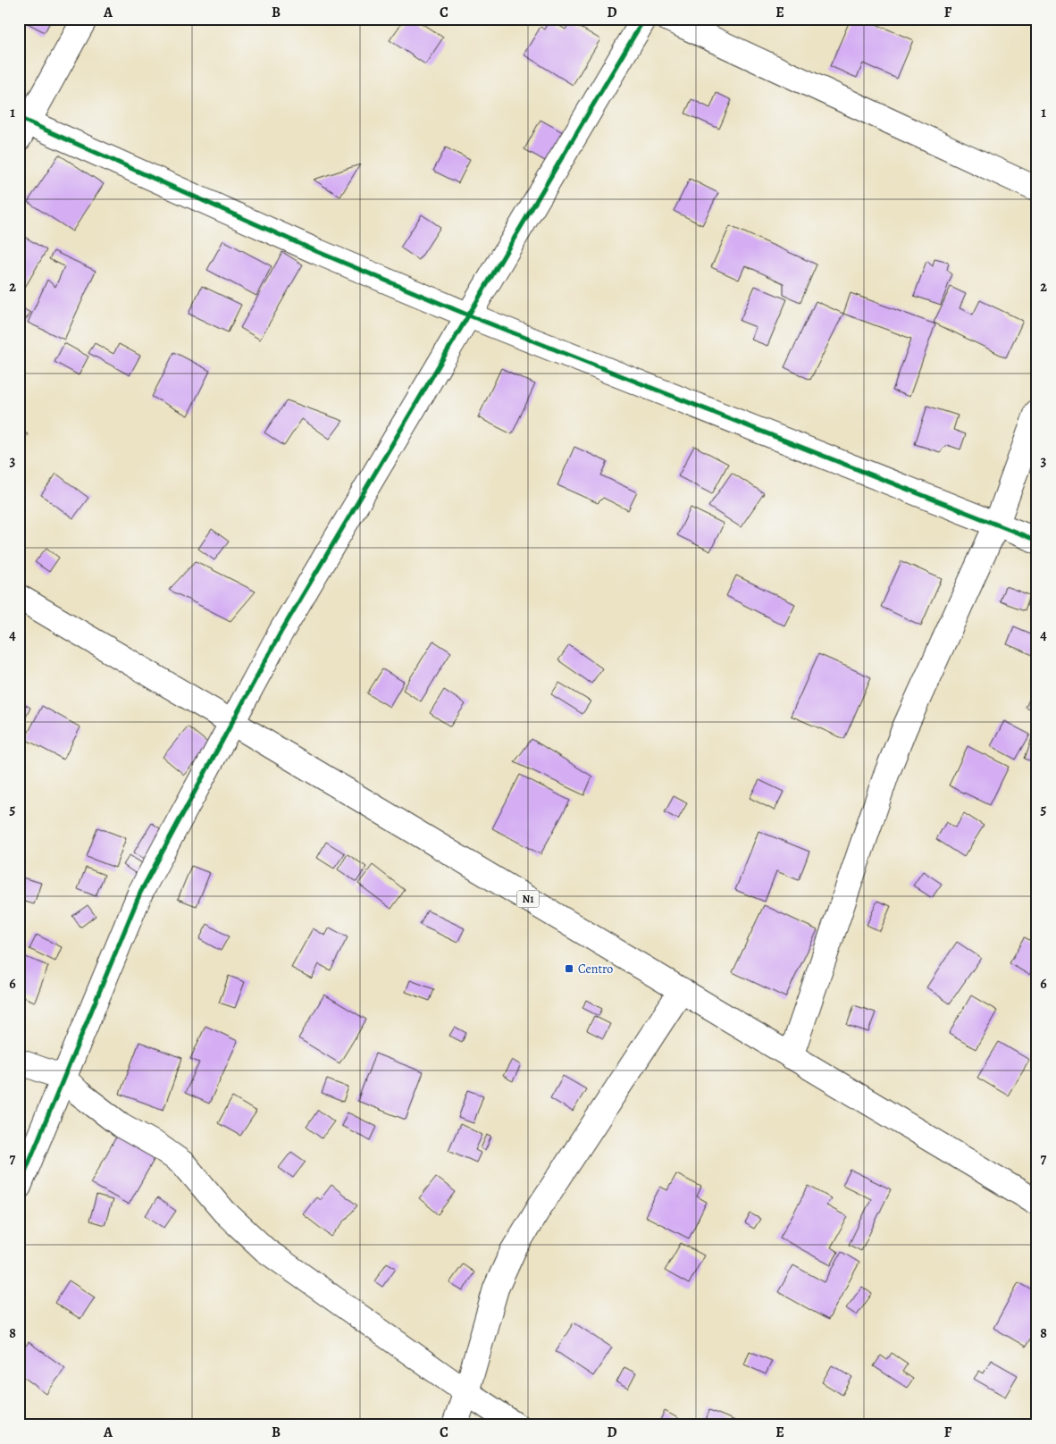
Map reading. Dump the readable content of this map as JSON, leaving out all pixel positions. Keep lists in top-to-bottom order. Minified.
{"streets":{"main road":["N1"]},"places":{"transit":["Centro"]},"grid":{"columns":["A","B","C","D","E","F"],"rows":["1","2","3","4","5","6","7","8"]}}
